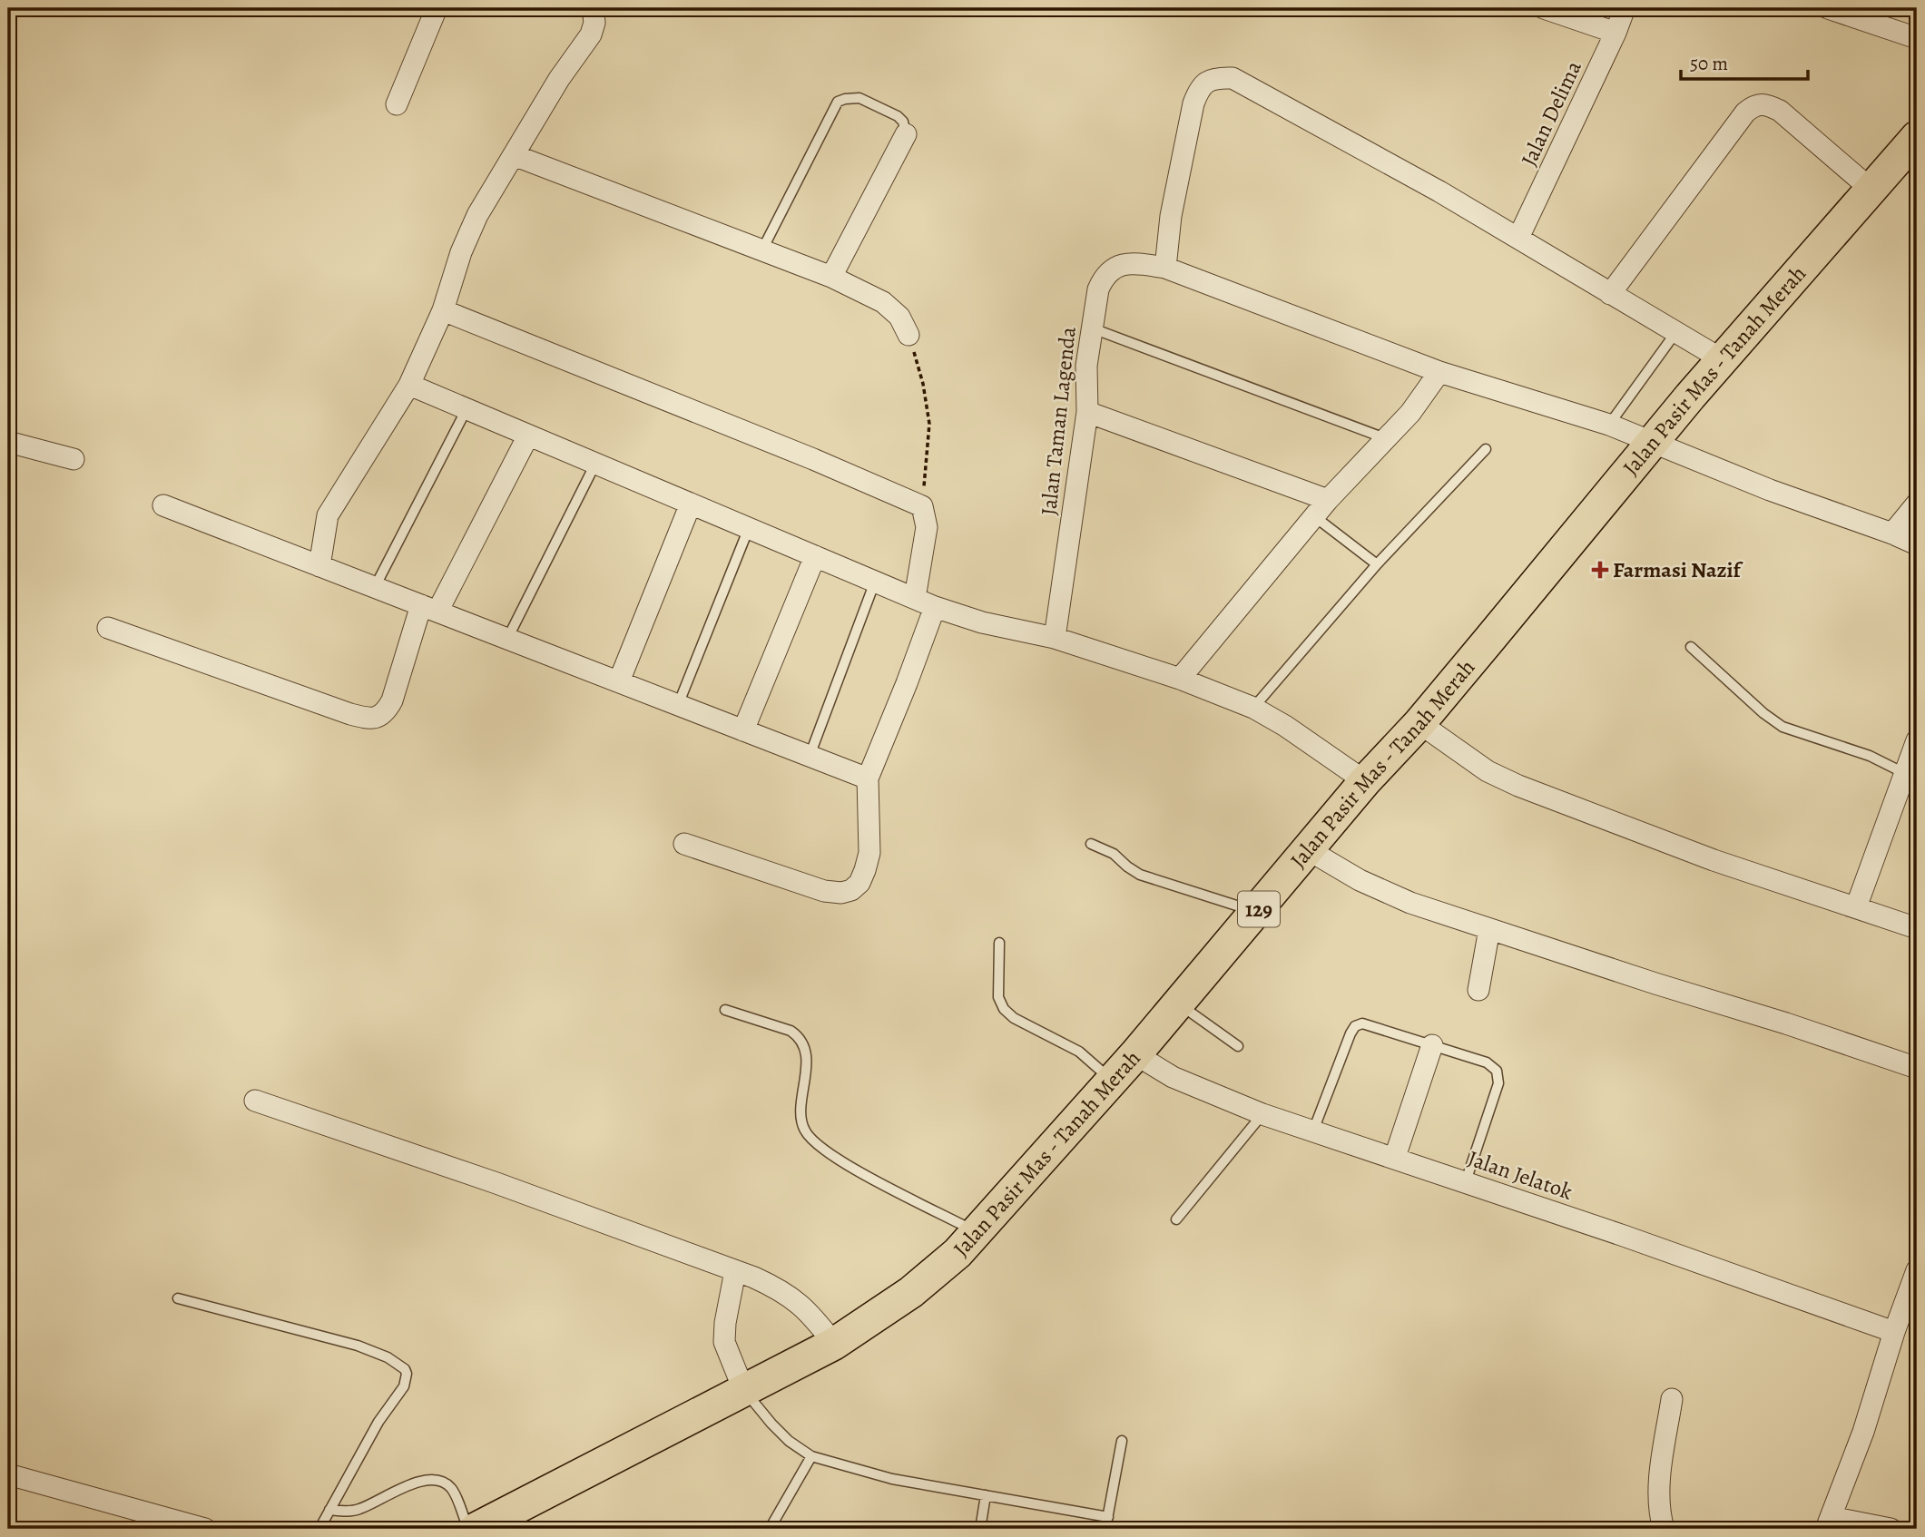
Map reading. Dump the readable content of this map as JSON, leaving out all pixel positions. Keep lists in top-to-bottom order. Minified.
{"streets":{"main road":["Jalan Pasir Mas - Tanah Merah","129"],"street":["Jalan Delima","Jalan Taman Lagenda","Jalan Jelatok"]},"crossings":[["Jalan Pasir Mas - Tanah Merah","Jalan Taman Lagenda"],["Jalan Pasir Mas - Tanah Merah","Jalan Jelatok"]],"places":{"health":["Farmasi Nazif"]},"scale_bar":"50 m"}
